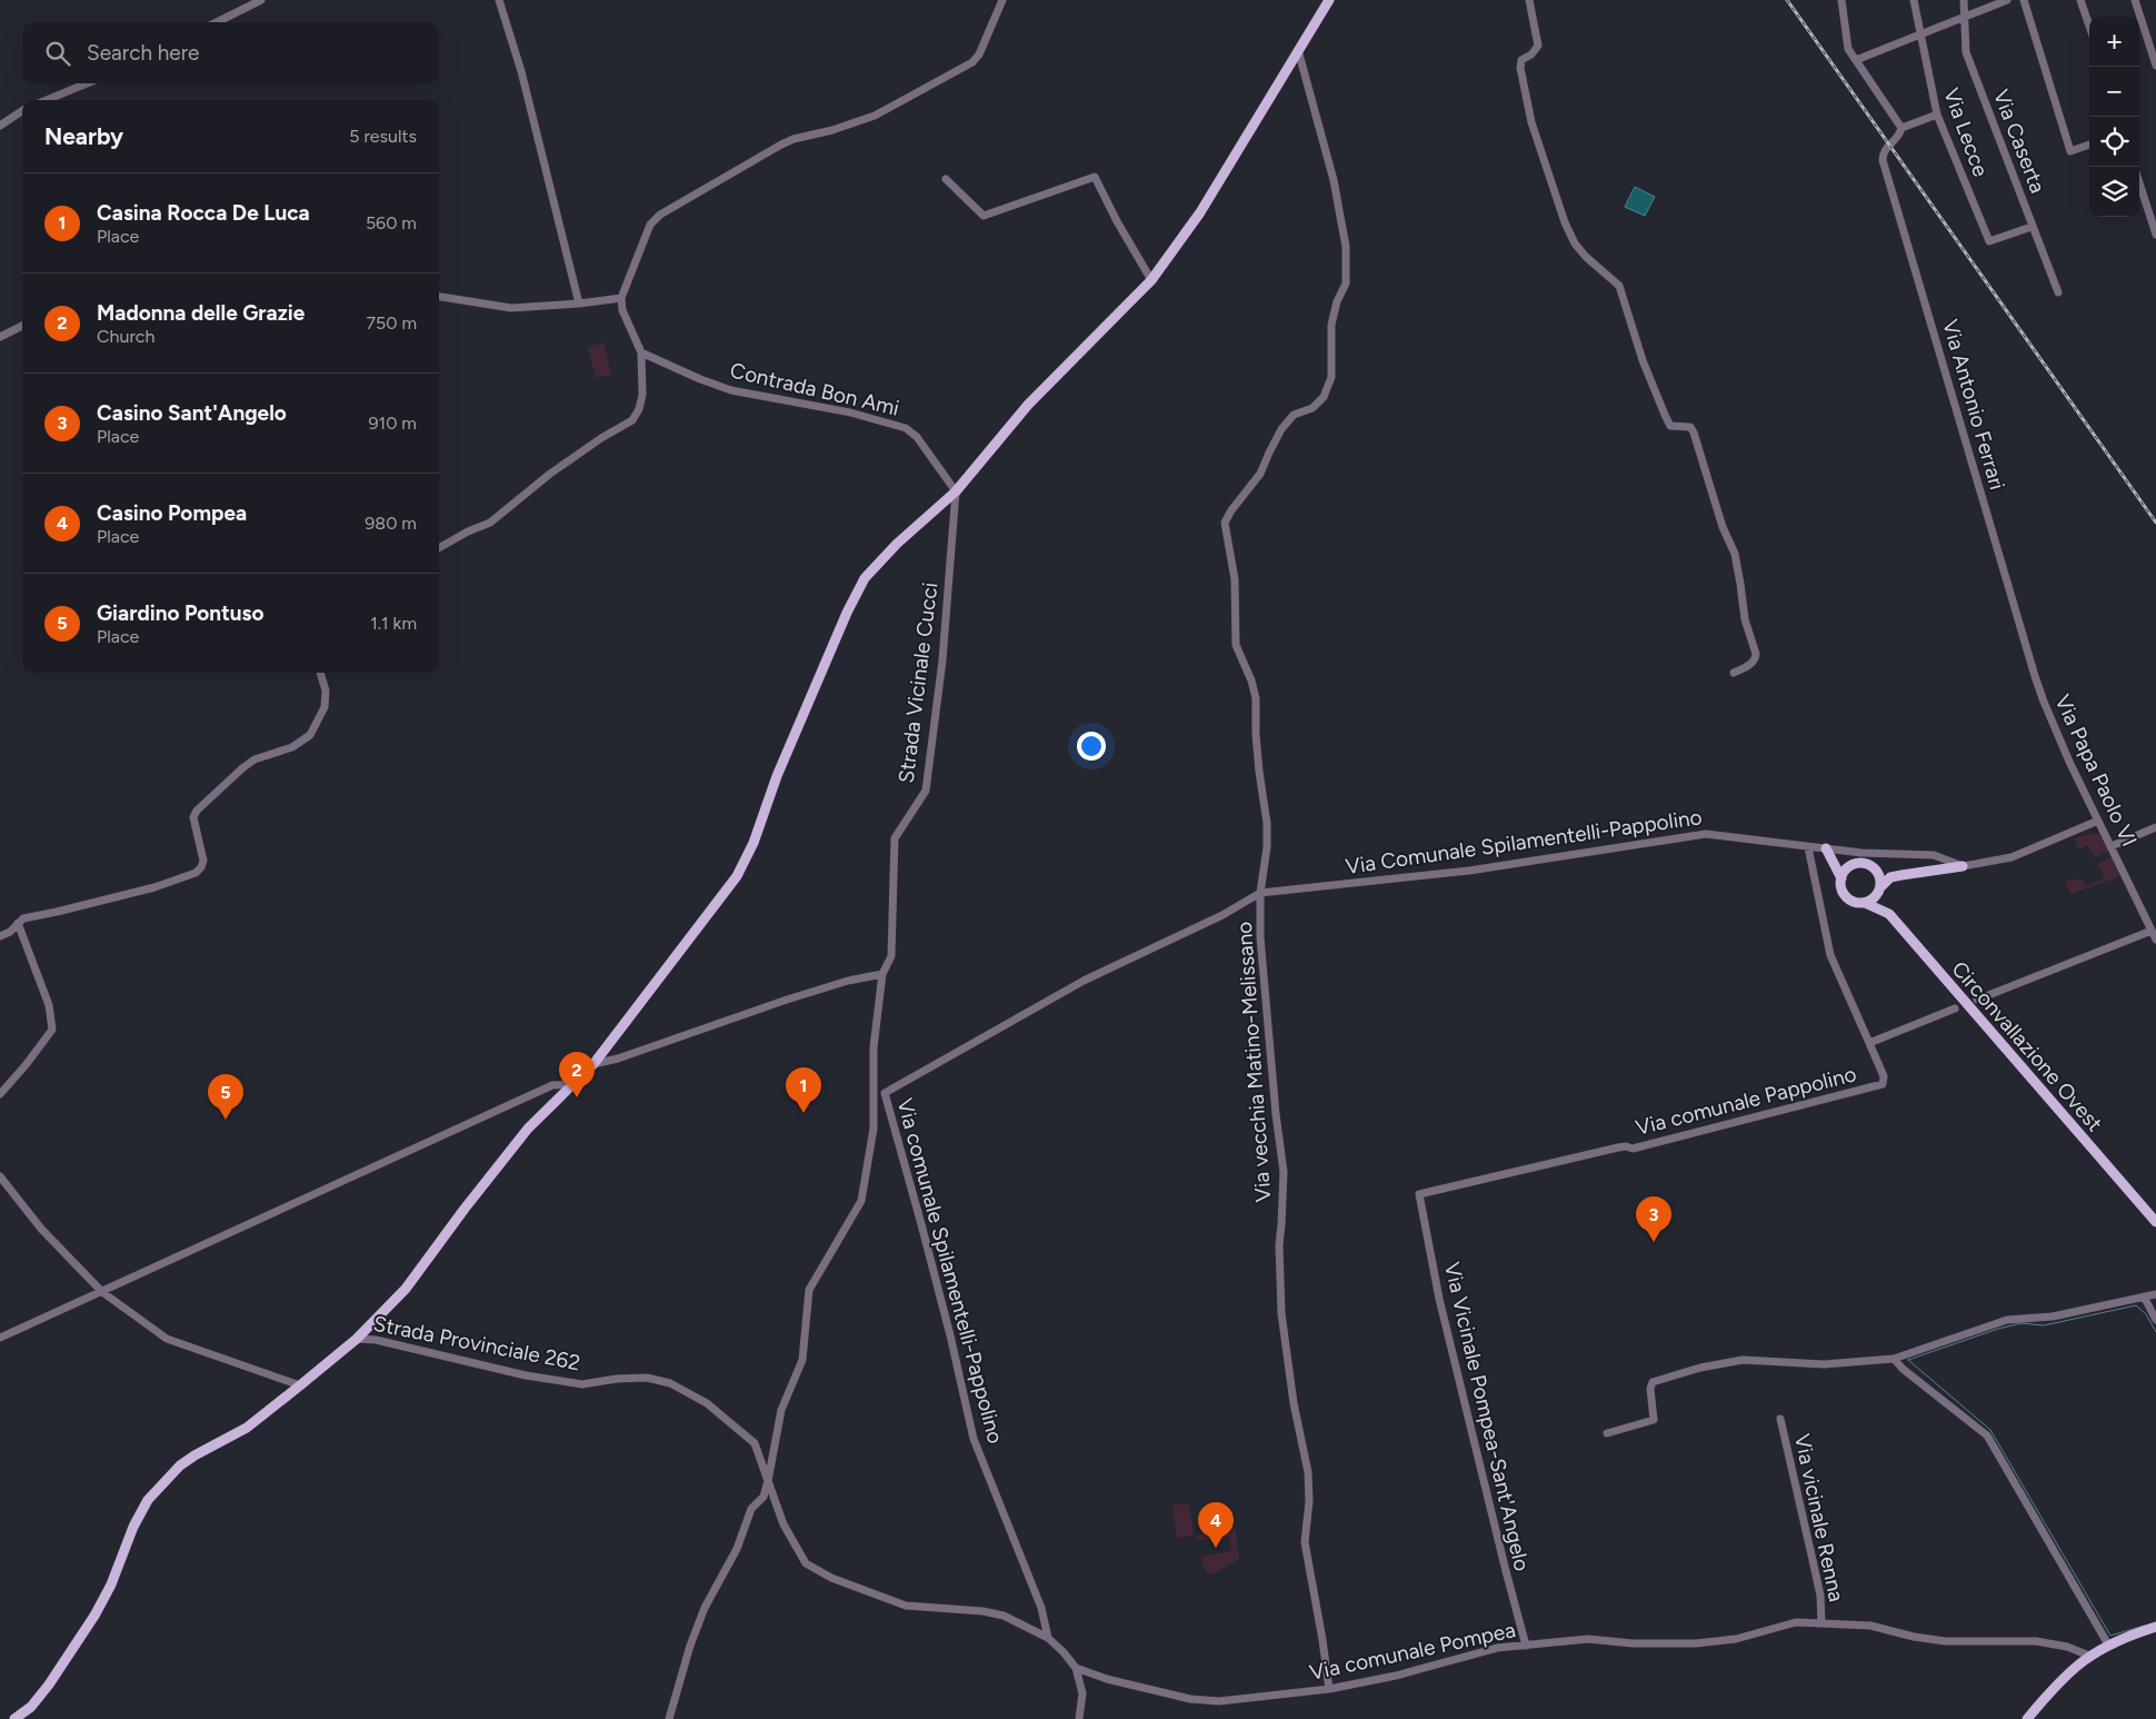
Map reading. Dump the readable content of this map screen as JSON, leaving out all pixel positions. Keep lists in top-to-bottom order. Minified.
{"streets":{"main road":["Circonvallazione Ovest"],"street":["Via Lecce","Via Caserta","Contrada Bon Ami","Via Antonio Ferrari","Strada Vicinale Cucci","Via Papa Paolo VI","Via Comunale Spilamentelli-Pappolino","Via vecchia Matino-Melissano","Via comunale Pappolino","Via comunale Spilamentelli-Pappolino","Strada Provinciale 262","Via Vicinale Pompea-Sant'Angelo","Via vicinale Renna","Via comunale Pompea"]},"crossings":[["Via Lecce","Via Caserta"],["Contrada Bon Ami","Strada Vicinale Cucci"],["Via Antonio Ferrari","Via Papa Paolo VI"],["Strada Vicinale Cucci","Strada Provinciale 262"],["Via Comunale Spilamentelli-Pappolino","Via vecchia Matino-Melissano"],["Via Comunale Spilamentelli-Pappolino","Via comunale Spilamentelli-Pappolino"],["Via vecchia Matino-Melissano","Via comunale Spilamentelli-Pappolino"],["Via vecchia Matino-Melissano","Via comunale Pompea"],["Via comunale Pappolino","Via Vicinale Pompea-Sant'Angelo"],["Via comunale Spilamentelli-Pappolino","Strada Provinciale 262"],["Strada Provinciale 262","Via comunale Pompea"],["Via Vicinale Pompea-Sant'Angelo","Via comunale Pompea"],["Via vicinale Renna","Via comunale Pompea"]],"page":{"map_buttons":["+","−"],"search":"Search here","heading":["Nearby","5 results"],"list":[{"mark":"1","name":"Casina Rocca De Luca","note":"Place","value":"560 m"},{"mark":"2","name":"Madonna delle Grazie","note":"Church","value":"750 m"},{"mark":"3","name":"Casino Sant'Angelo","note":"Place","value":"910 m"},{"mark":"4","name":"Casino Pompea","note":"Place","value":"980 m"},{"mark":"5","name":"Giardino Pontuso","note":"Place","value":"1.1 km"}],"pins":["2","1","5","3","4"]}}
